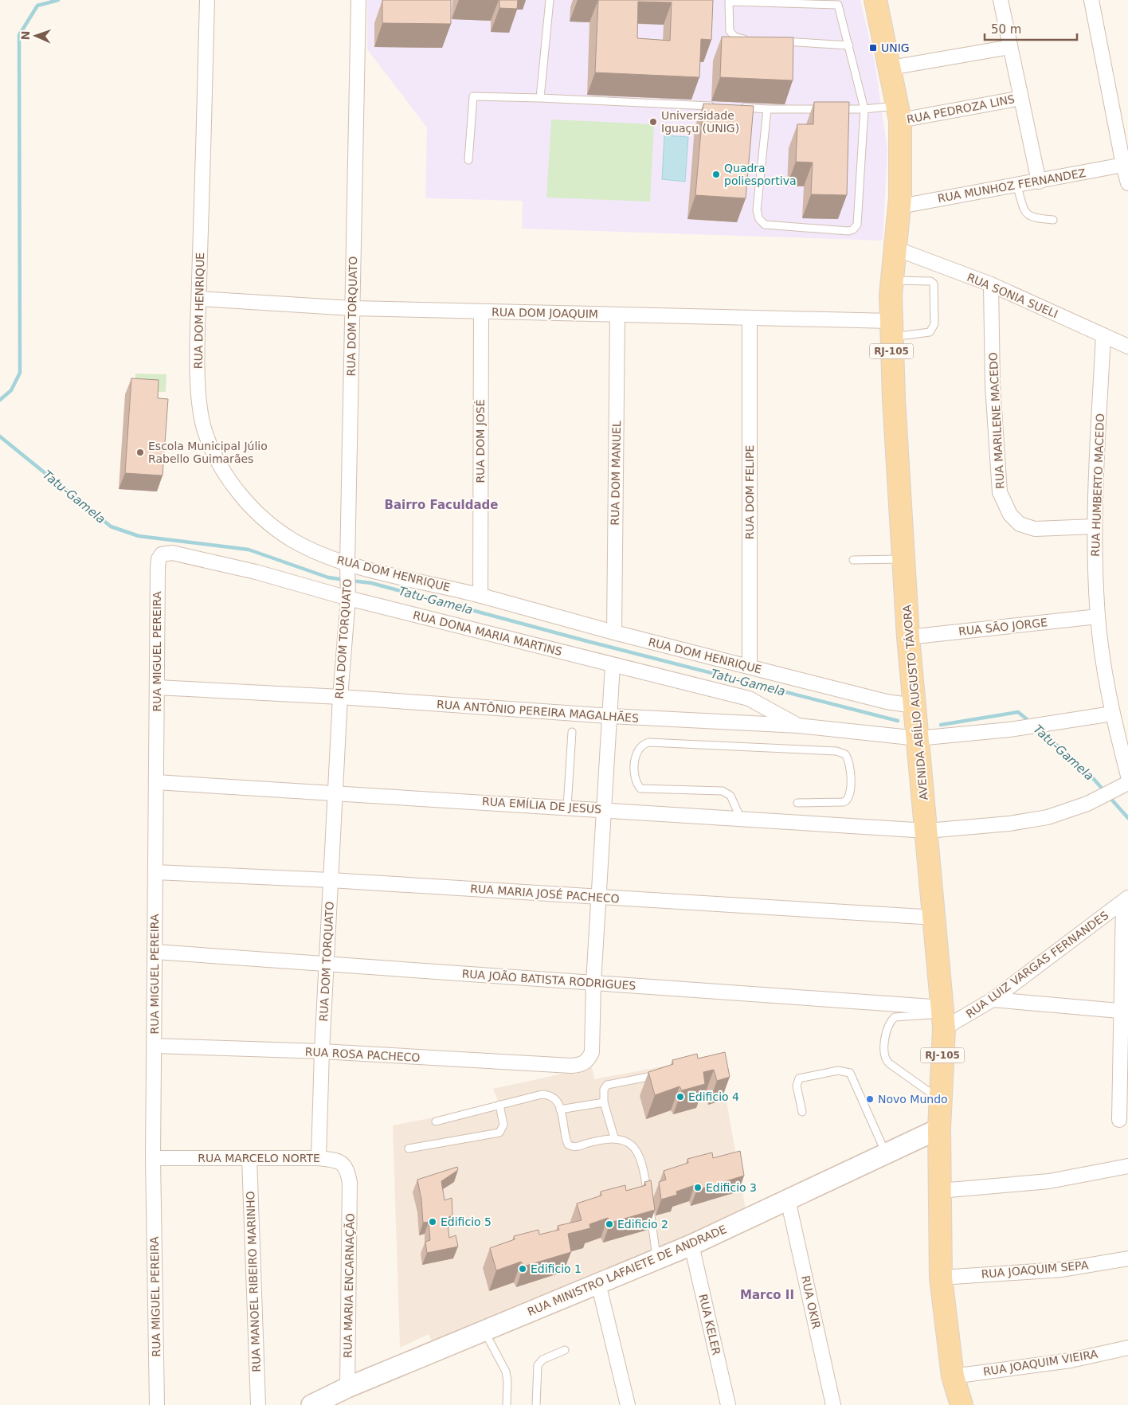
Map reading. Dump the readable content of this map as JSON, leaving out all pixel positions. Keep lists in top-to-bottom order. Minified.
{"streets":{"main road":["RJ-105","AVENIDA ABÍLIO AUGUSTO TÁVORA"],"street":["RUA PEDROZA LINS","RUA MUNHOZ FERNANDEZ","RUA SONIA SUELI","RUA DOM HENRIQUE","RUA DOM JOAQUIM","RUA DOM TORQUATO","RUA MARILENE MACEDO","RUA DOM JOSÉ","RUA DOM MANUEL","RUA HUMBERTO MACEDO","RUA DOM FELIPE","RUA SĀO JORGE","RUA DONA MARIA MARTINS","RUA MIGUEL PEREIRA","RUA ANTÔNIO PEREIRA MAGALHÃES","RUA EMÍLIA DE JESUS","RUA MARIA JOSÉ PACHECO","RUA LUIZ VARGAS FERNANDES","RUA JOÃO BATISTA RODRIGUES","RUA ROSA PACHECO","RUA MARCELO NORTE","RUA JOAQUIM SEPA","RUA MINISTRO LAFAIETE DE ANDRADE","RUA MANOEL RIBEIRO MARINHO","RUA MARIA ENCARNAÇÃO","RUA OKIR","RUA KELER","RUA JOAQUIM VIEIRA"]},"crossings":[["RUA PEDROZA LINS","AVENIDA ABÍLIO AUGUSTO TÁVORA"],["RUA MUNHOZ FERNANDEZ","AVENIDA ABÍLIO AUGUSTO TÁVORA"],["RUA SONIA SUELI","RUA MARILENE MACEDO"],["RUA SONIA SUELI","RUA HUMBERTO MACEDO"],["RUA SONIA SUELI","AVENIDA ABÍLIO AUGUSTO TÁVORA"],["RUA DOM HENRIQUE","RUA DOM JOAQUIM"],["RUA DOM HENRIQUE","RUA DOM TORQUATO"],["RUA DOM HENRIQUE","RUA DOM JOSÉ"],["RUA DOM HENRIQUE","RUA DOM MANUEL"],["RUA DOM HENRIQUE","RUA DOM FELIPE"],["RUA DOM HENRIQUE","AVENIDA ABÍLIO AUGUSTO TÁVORA"],["RUA DOM JOAQUIM","RUA DOM TORQUATO"],["RUA DOM JOAQUIM","RUA DOM JOSÉ"],["RUA DOM JOAQUIM","RUA DOM MANUEL"],["RUA DOM JOAQUIM","RUA DOM FELIPE"],["RUA DOM JOAQUIM","AVENIDA ABÍLIO AUGUSTO TÁVORA"],["RUA DOM TORQUATO","RUA DONA MARIA MARTINS"],["RUA DOM TORQUATO","RUA ANTÔNIO PEREIRA MAGALHÃES"],["RUA DOM TORQUATO","RUA EMÍLIA DE JESUS"],["RUA DOM TORQUATO","RUA MARIA JOSÉ PACHECO"],["RUA DOM TORQUATO","RUA JOÃO BATISTA RODRIGUES"],["RUA DOM TORQUATO","RUA ROSA PACHECO"],["RUA DOM TORQUATO","RUA MARCELO NORTE"],["RUA MARILENE MACEDO","RUA HUMBERTO MACEDO"],["RUA HUMBERTO MACEDO","RUA SĀO JORGE"],["RUA HUMBERTO MACEDO","RUA ANTÔNIO PEREIRA MAGALHÃES"],["RUA SĀO JORGE","AVENIDA ABÍLIO AUGUSTO TÁVORA"],["RUA DONA MARIA MARTINS","RUA MIGUEL PEREIRA"],["RUA DONA MARIA MARTINS","RUA ANTÔNIO PEREIRA MAGALHÃES"],["RUA MIGUEL PEREIRA","RUA ANTÔNIO PEREIRA MAGALHÃES"],["RUA MIGUEL PEREIRA","RUA EMÍLIA DE JESUS"],["RUA MIGUEL PEREIRA","RUA MARIA JOSÉ PACHECO"],["RUA MIGUEL PEREIRA","RUA JOÃO BATISTA RODRIGUES"],["RUA MIGUEL PEREIRA","RUA ROSA PACHECO"],["RUA MIGUEL PEREIRA","RUA MARCELO NORTE"],["AVENIDA ABÍLIO AUGUSTO TÁVORA","RUA ANTÔNIO PEREIRA MAGALHÃES"],["AVENIDA ABÍLIO AUGUSTO TÁVORA","RUA EMÍLIA DE JESUS"],["AVENIDA ABÍLIO AUGUSTO TÁVORA","RUA MARIA JOSÉ PACHECO"],["AVENIDA ABÍLIO AUGUSTO TÁVORA","RUA LUIZ VARGAS FERNANDES"],["AVENIDA ABÍLIO AUGUSTO TÁVORA","RUA JOÃO BATISTA RODRIGUES"],["AVENIDA ABÍLIO AUGUSTO TÁVORA","RUA JOAQUIM SEPA"],["AVENIDA ABÍLIO AUGUSTO TÁVORA","RUA MINISTRO LAFAIETE DE ANDRADE"],["AVENIDA ABÍLIO AUGUSTO TÁVORA","RUA JOAQUIM VIEIRA"],["RUA LUIZ VARGAS FERNANDES","RUA JOÃO BATISTA RODRIGUES"],["RUA JOÃO BATISTA RODRIGUES","RUA ROSA PACHECO"],["RUA MARCELO NORTE","RUA MANOEL RIBEIRO MARINHO"],["RUA MARCELO NORTE","RUA MARIA ENCARNAÇÃO"],["RUA MINISTRO LAFAIETE DE ANDRADE","RUA MARIA ENCARNAÇÃO"],["RUA MINISTRO LAFAIETE DE ANDRADE","RUA OKIR"],["RUA MINISTRO LAFAIETE DE ANDRADE","RUA KELER"]],"districts":["Bairro Faculdade","Marco II"],"water":["Tatu-Gamela"],"places":{"transit":["UNIG"],"other":["Universidade Iguaçu (UNIG)","Quadra poliesportiva","Escola Municipal Júlio Rabello Guimarães","Edificio 4","Novo Mundo","Edificio 3","Edificio 5","Edificio 2","Edificio 1"]},"scale_bar":"50 m","north":"left"}
